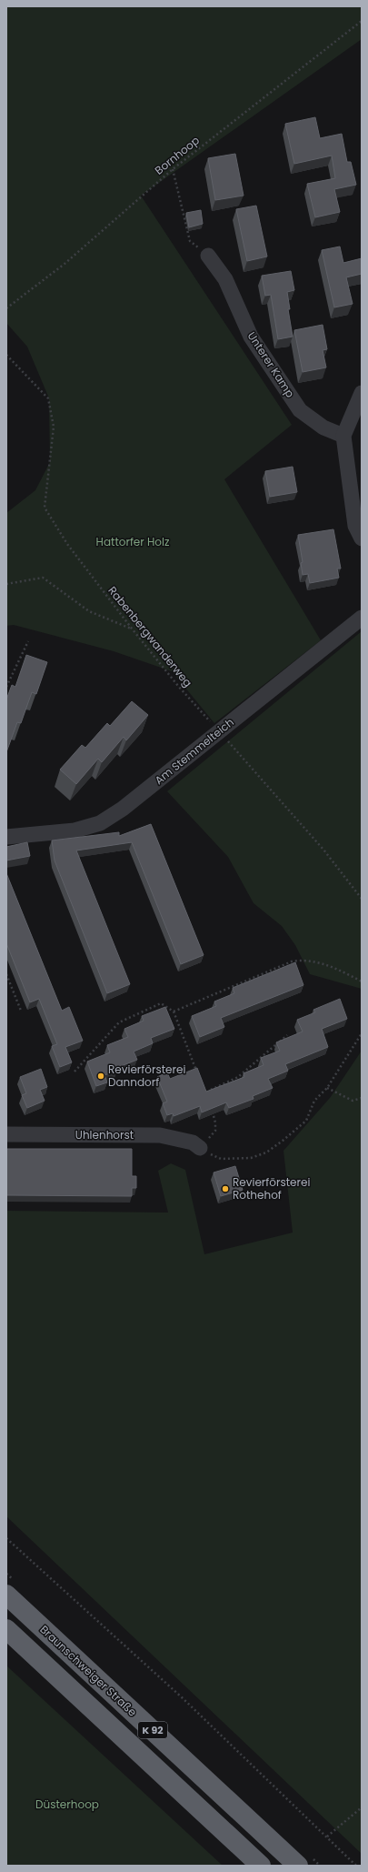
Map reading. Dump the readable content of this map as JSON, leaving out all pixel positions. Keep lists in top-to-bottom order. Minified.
{"streets":{"highway":["Braunschweiger Straße","K 92"],"street":["Unterer Kamp","Am Stemmelteich","Uhlenhorst"],"path":["Bornhoop","Rabenbergwanderweg"]},"crossings":[["Rabenbergwanderweg","Am Stemmelteich"]],"parks":["Hattorfer Holz","Düsterhoop"],"places":["Revierförsterei Danndorf","Revierförsterei Rothehof"]}
